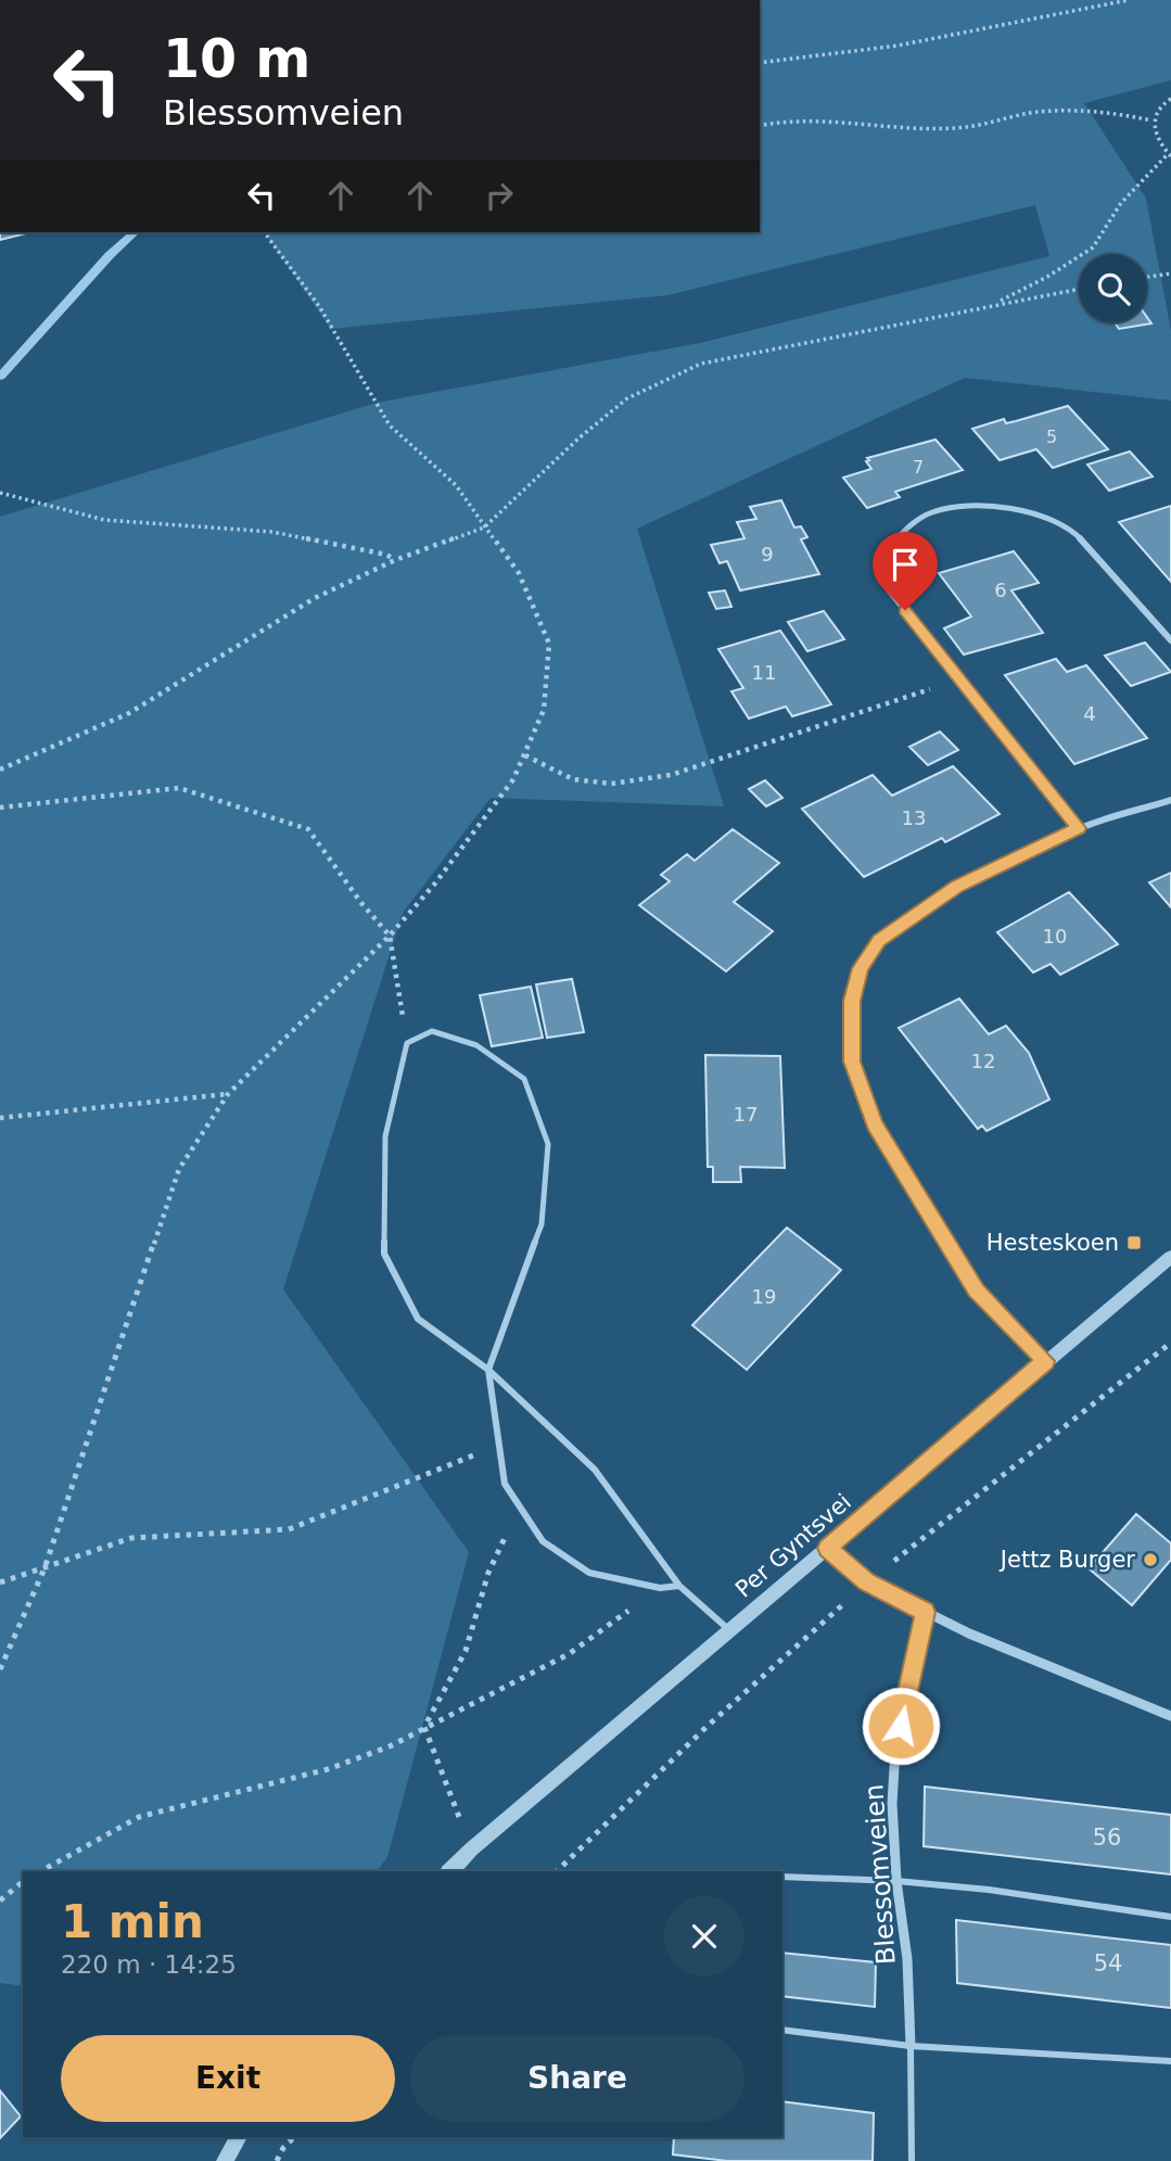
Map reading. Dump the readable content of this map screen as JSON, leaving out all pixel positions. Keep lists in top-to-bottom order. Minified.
{"streets":{"street":["Per Gyntsvei","Blessomveien"]},"places":{"transit":["Hesteskoen"],"other":["Jettz Burger"]},"house_numbers":["5","7","9","6","11","4","13","10","12","17","19","56","54"],"page":{"turn":["10 m","Blessomveien"],"heading":["1 min","220 m · 14:25"],"buttons":["Exit","Share"]}}
